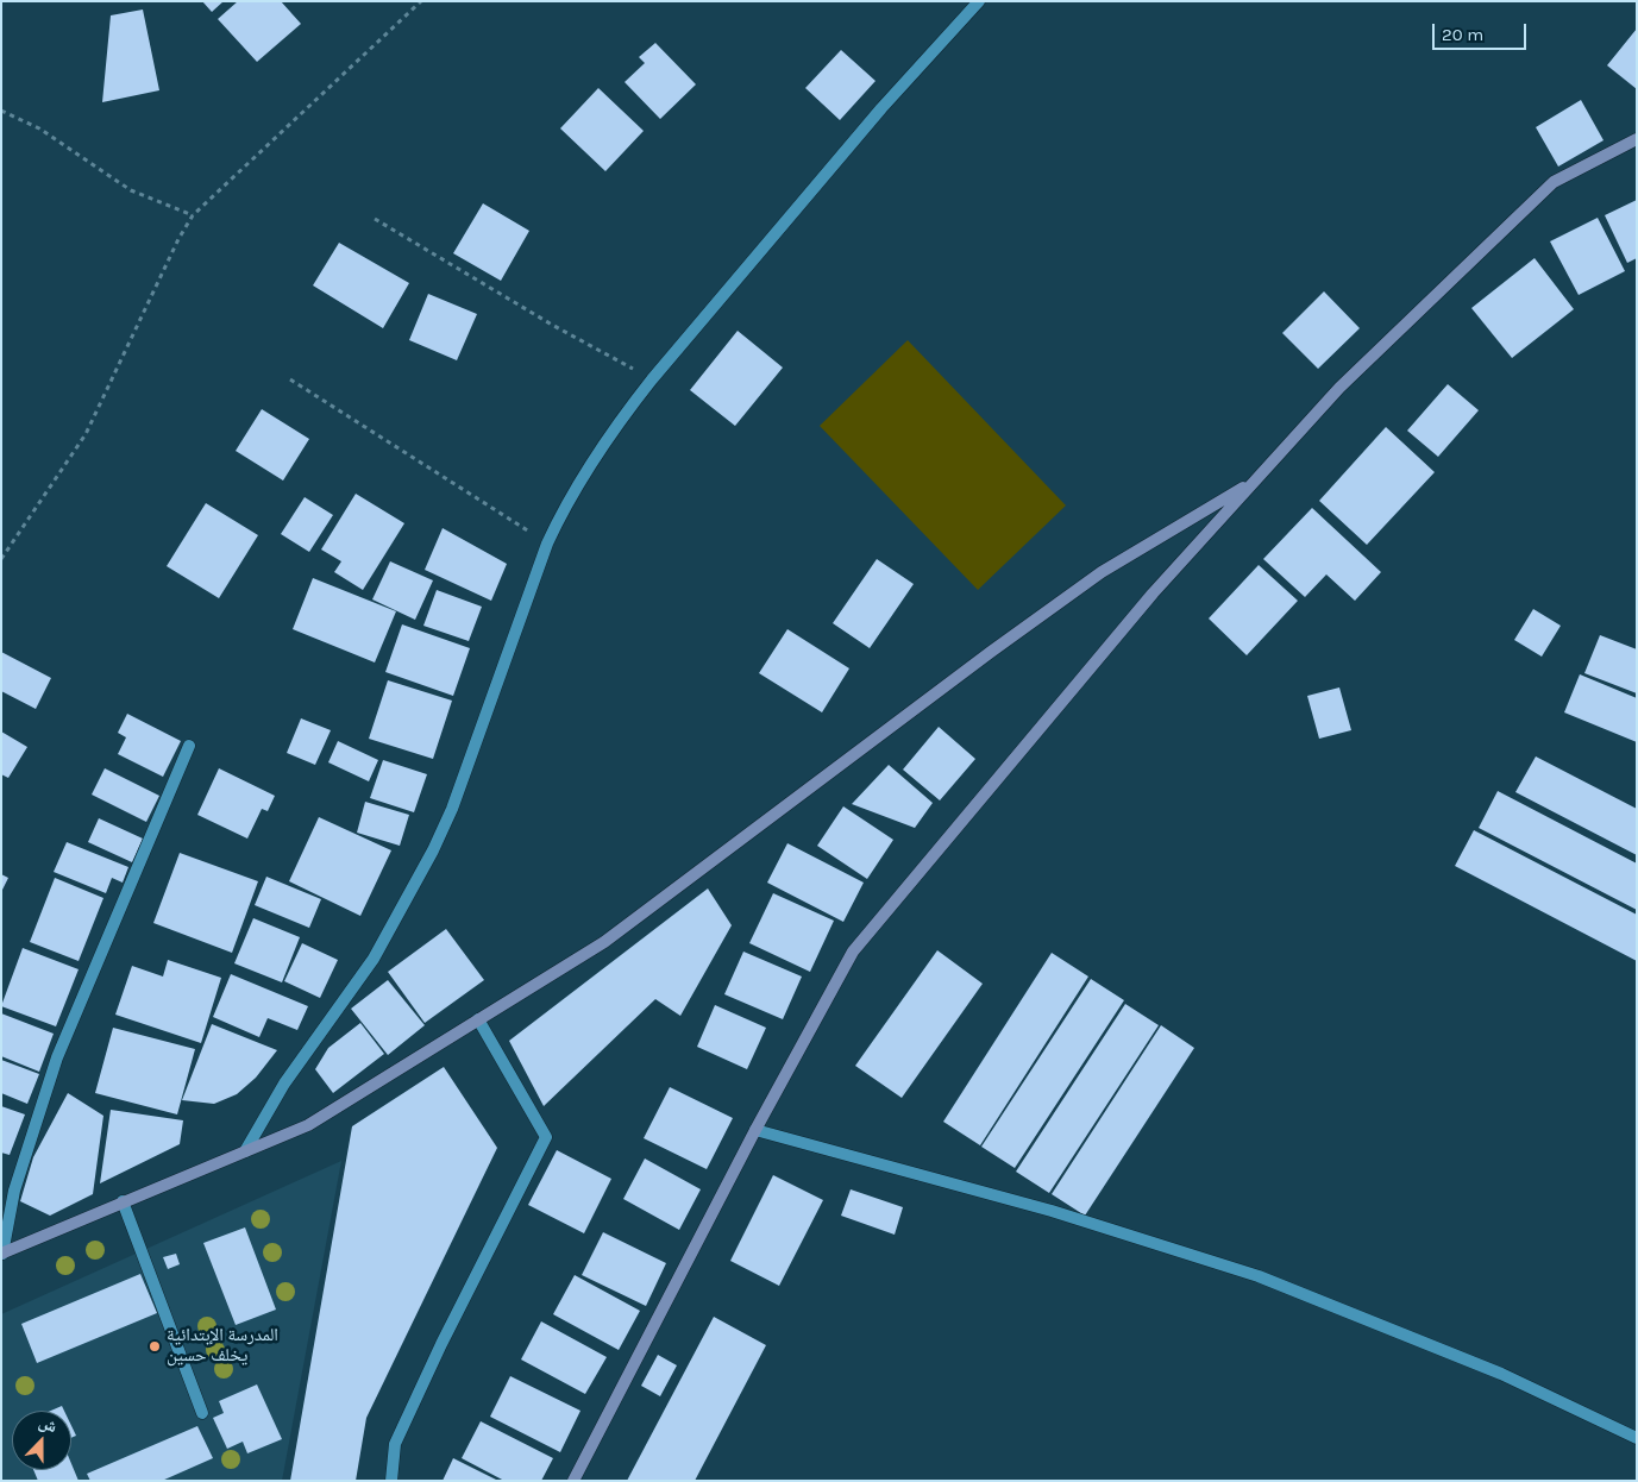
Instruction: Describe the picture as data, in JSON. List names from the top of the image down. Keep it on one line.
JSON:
{"places":["المدرسة الإبتدائية يخلف حسين"],"scale_bar":"20 m","north":"top"}
